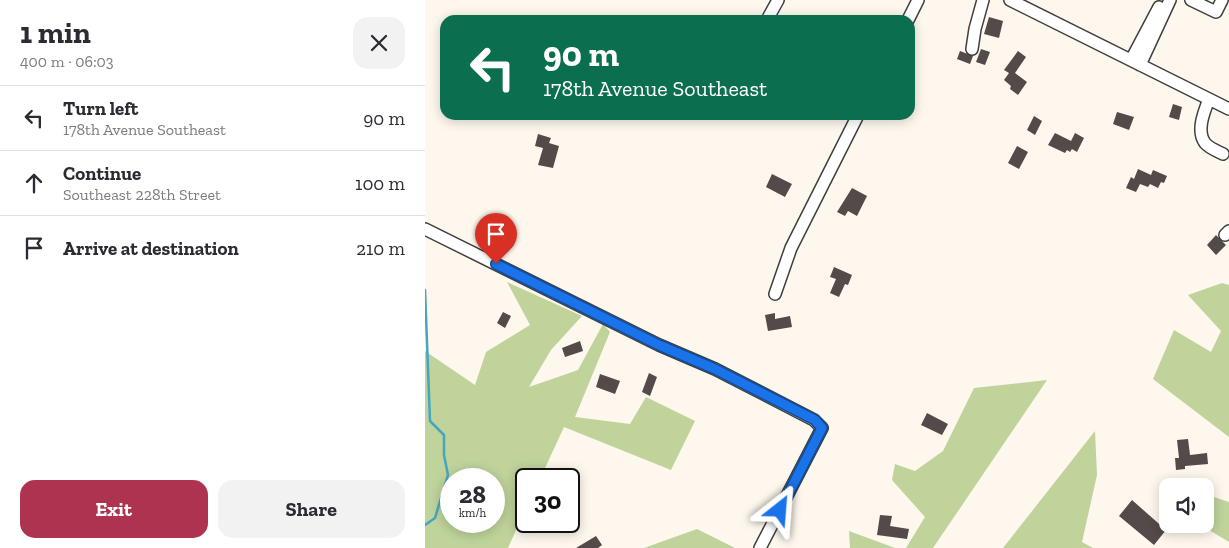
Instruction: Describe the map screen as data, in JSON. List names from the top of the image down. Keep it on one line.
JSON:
{"page":{"heading":["1 min","400 m · 06:03"],"turn":["90 m","178th Avenue Southeast"],"list":[{"name":"Turn left","note":"178th Avenue Southeast","value":"90 m"},{"name":"Continue","note":"Southeast 228th Street","value":"100 m"},{"name":"Arrive at destination","value":"210 m"}],"speed":"28 km/h","limit":"30","buttons":["Exit","Share"]}}
